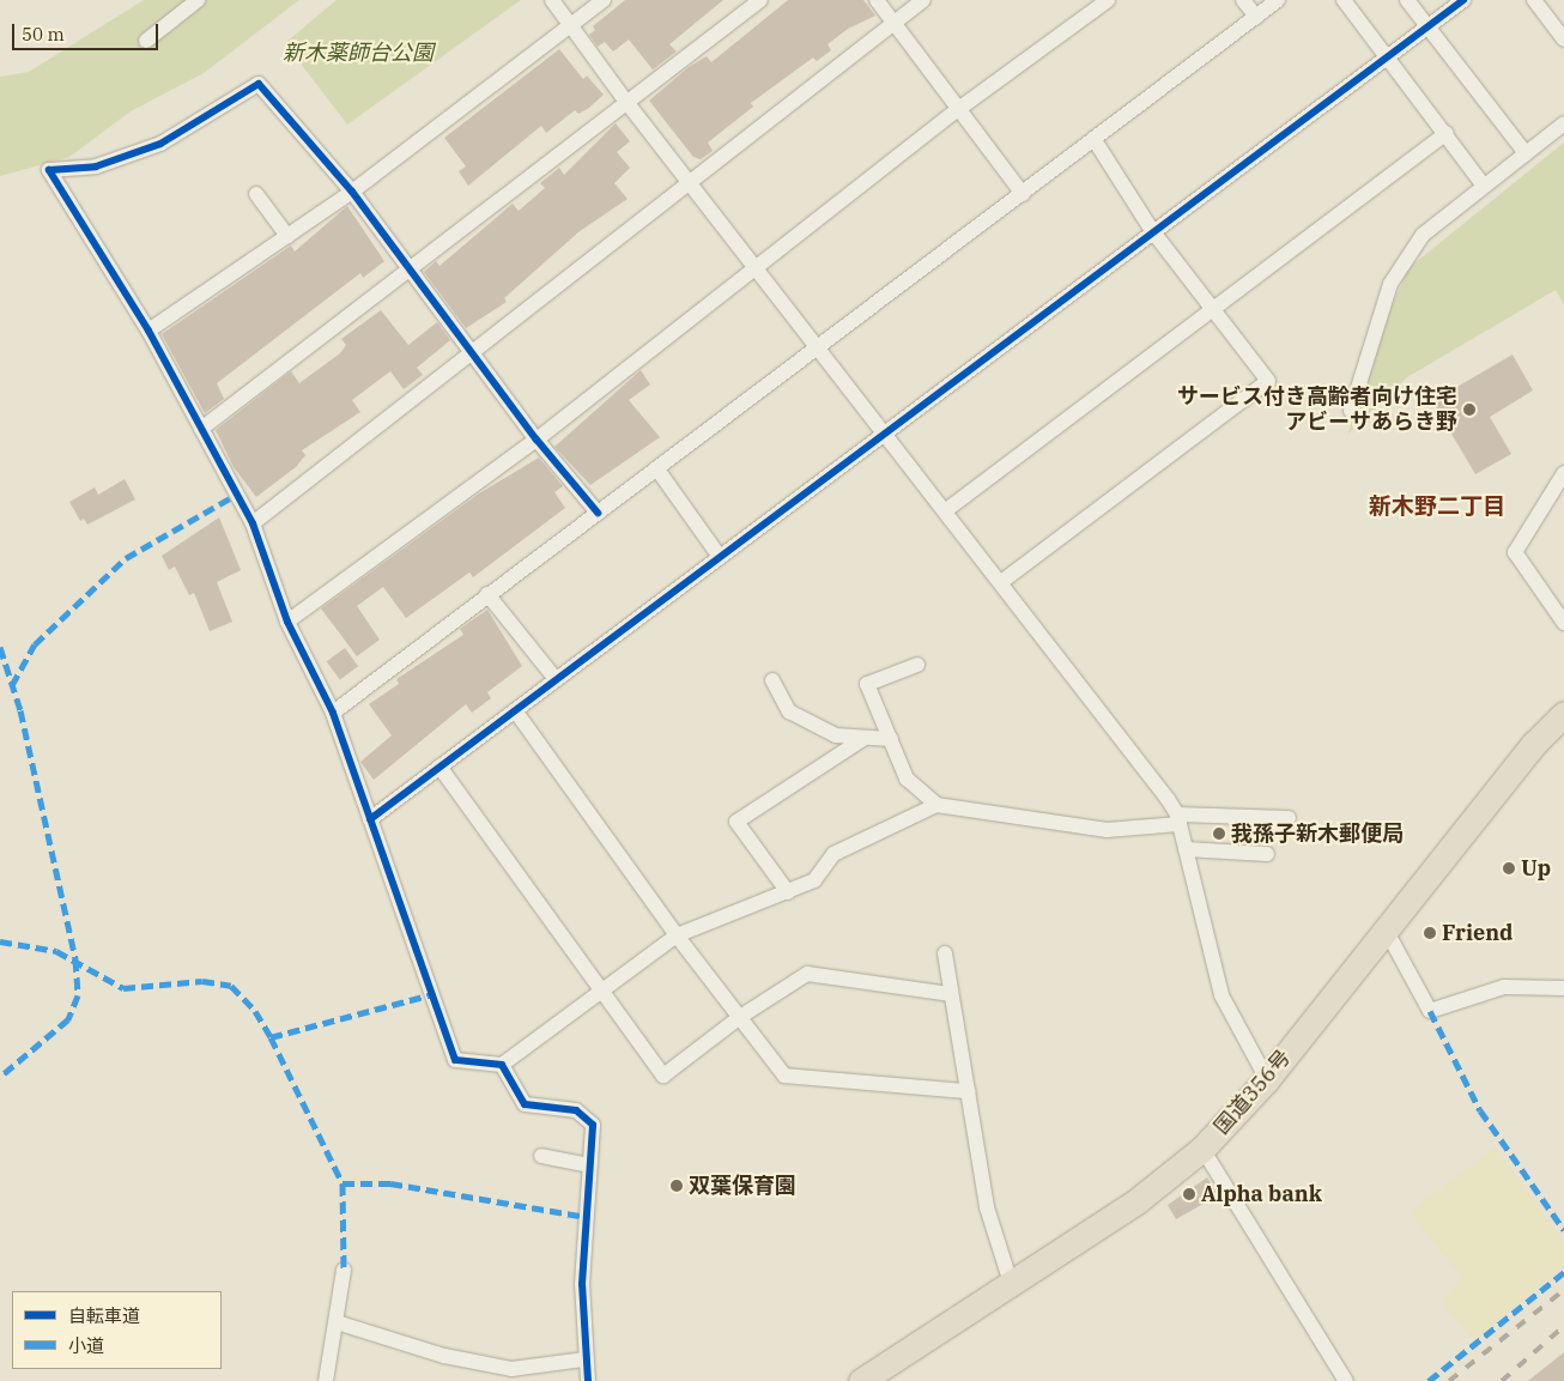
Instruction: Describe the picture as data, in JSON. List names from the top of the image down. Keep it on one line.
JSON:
{"streets":{"highway":["国道356号"]},"districts":["新木野二丁目"],"parks":["新木薬師台公園"],"places":["サービス付き高齢者向け住宅 アビーサあらき野","我孫子新木郵便局","Up","Friend","双葉保育園","Alpha bank"],"legend":["自転車道","小道"],"scale_bar":"50 m"}
